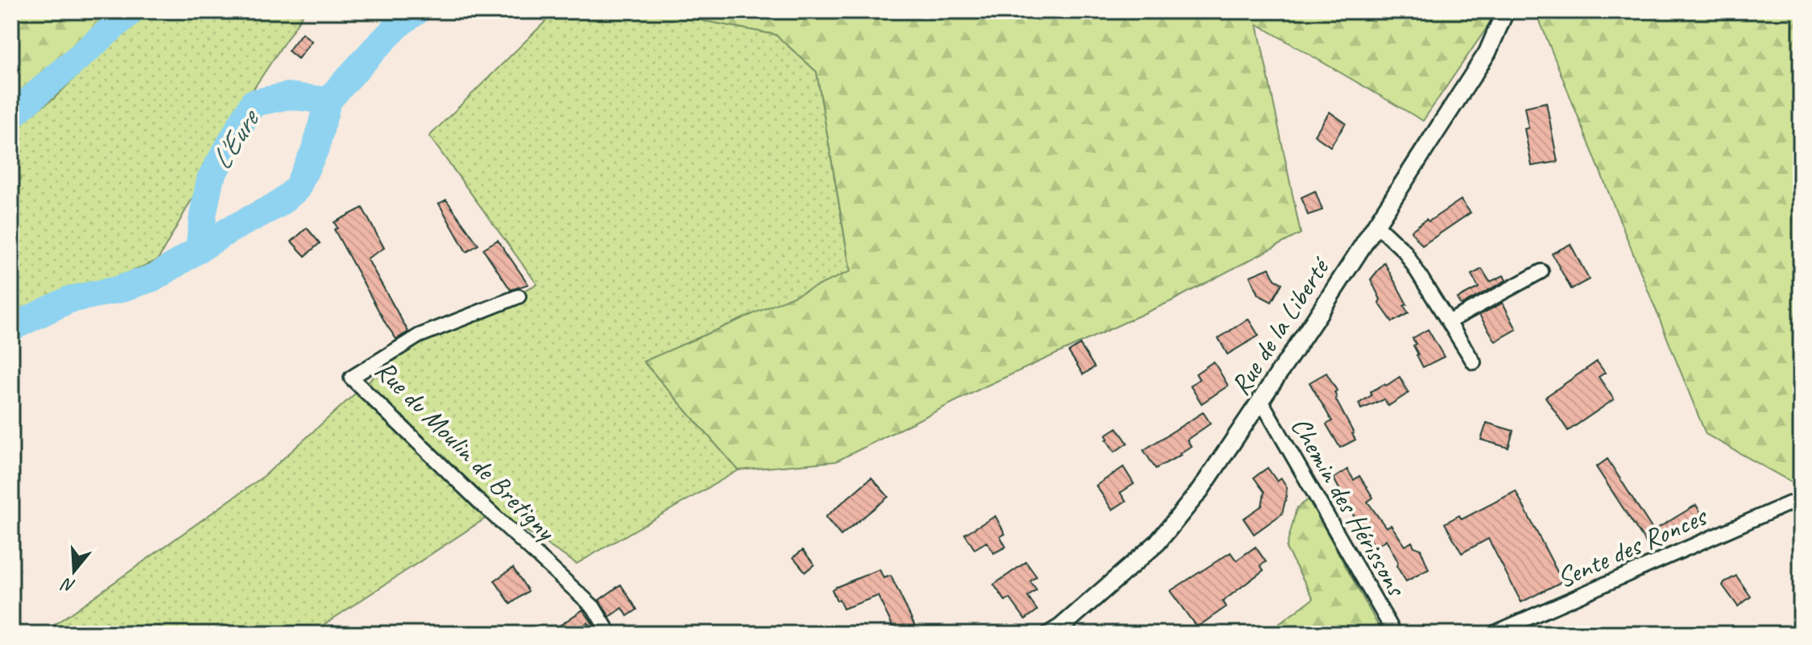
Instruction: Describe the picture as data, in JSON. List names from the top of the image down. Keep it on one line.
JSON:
{"streets":{"street":["Rue de la Liberté","Rue du Moulin de Bretigny","Chemin des Hérissons","Sente des Ronces"]},"crossings":[["Rue de la Liberté","Chemin des Hérissons"]],"water":["L'Eure"],"north":"bottom"}
